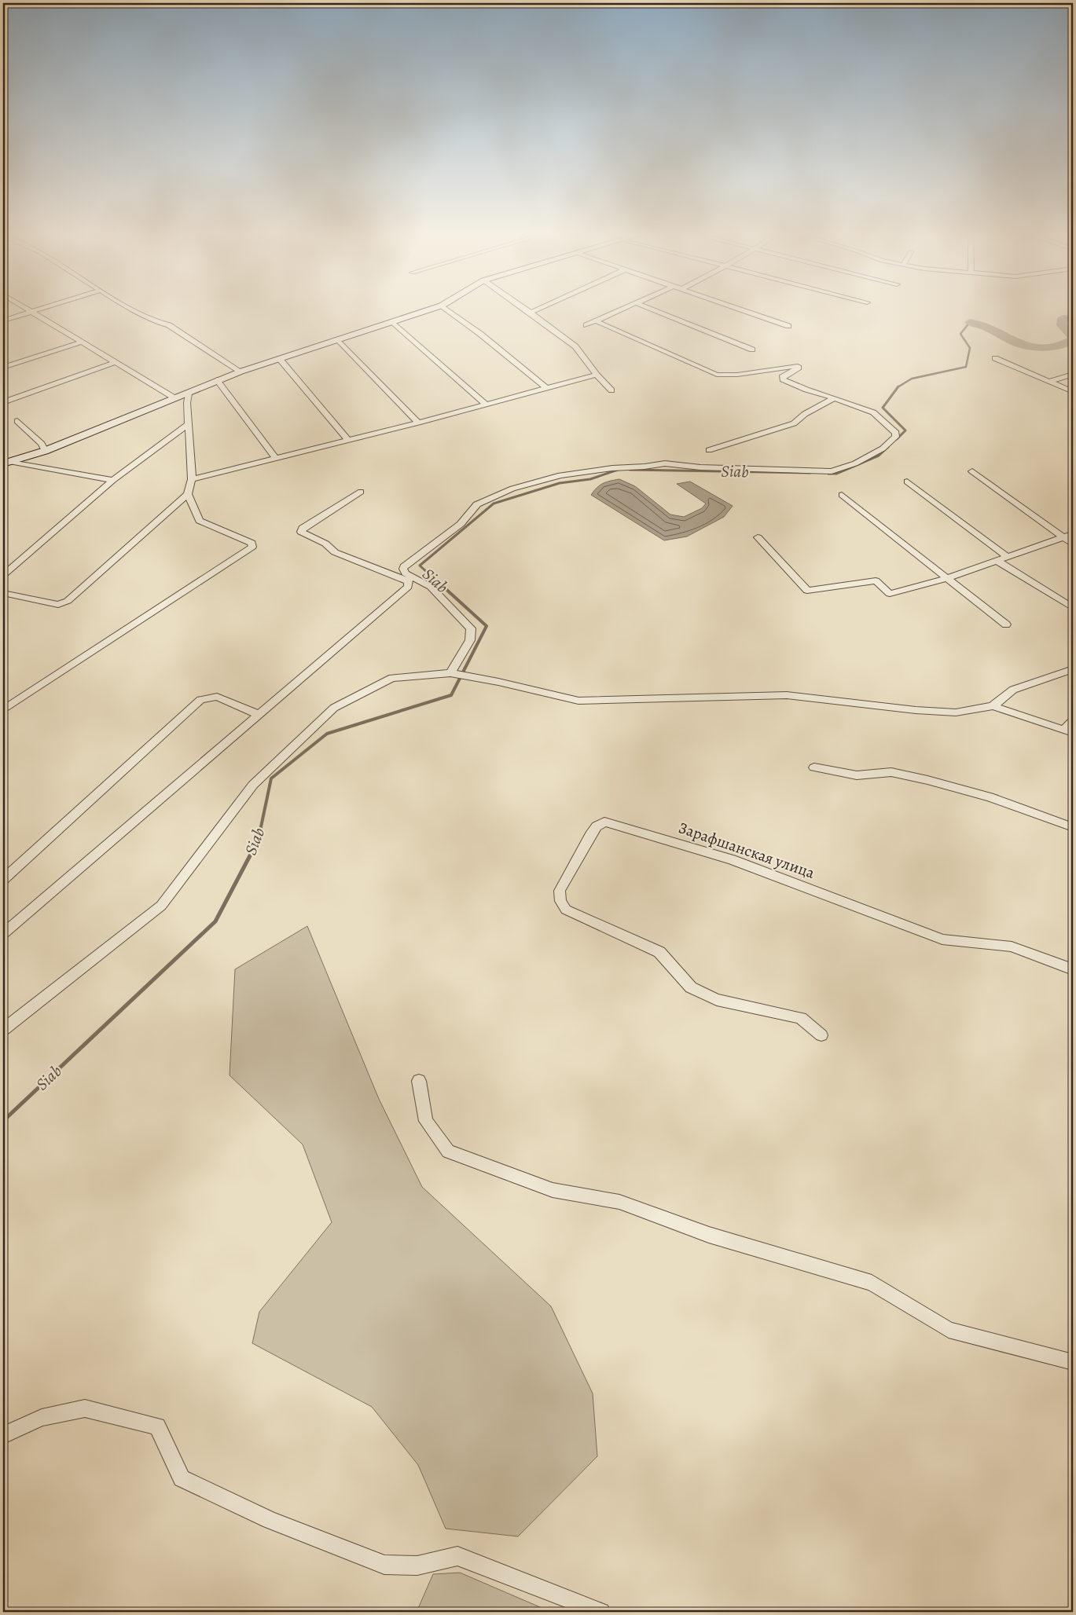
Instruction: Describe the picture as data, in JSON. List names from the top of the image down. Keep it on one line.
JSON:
{"streets":{"street":["Зарафшанская улица"]},"water":["Siab"]}
